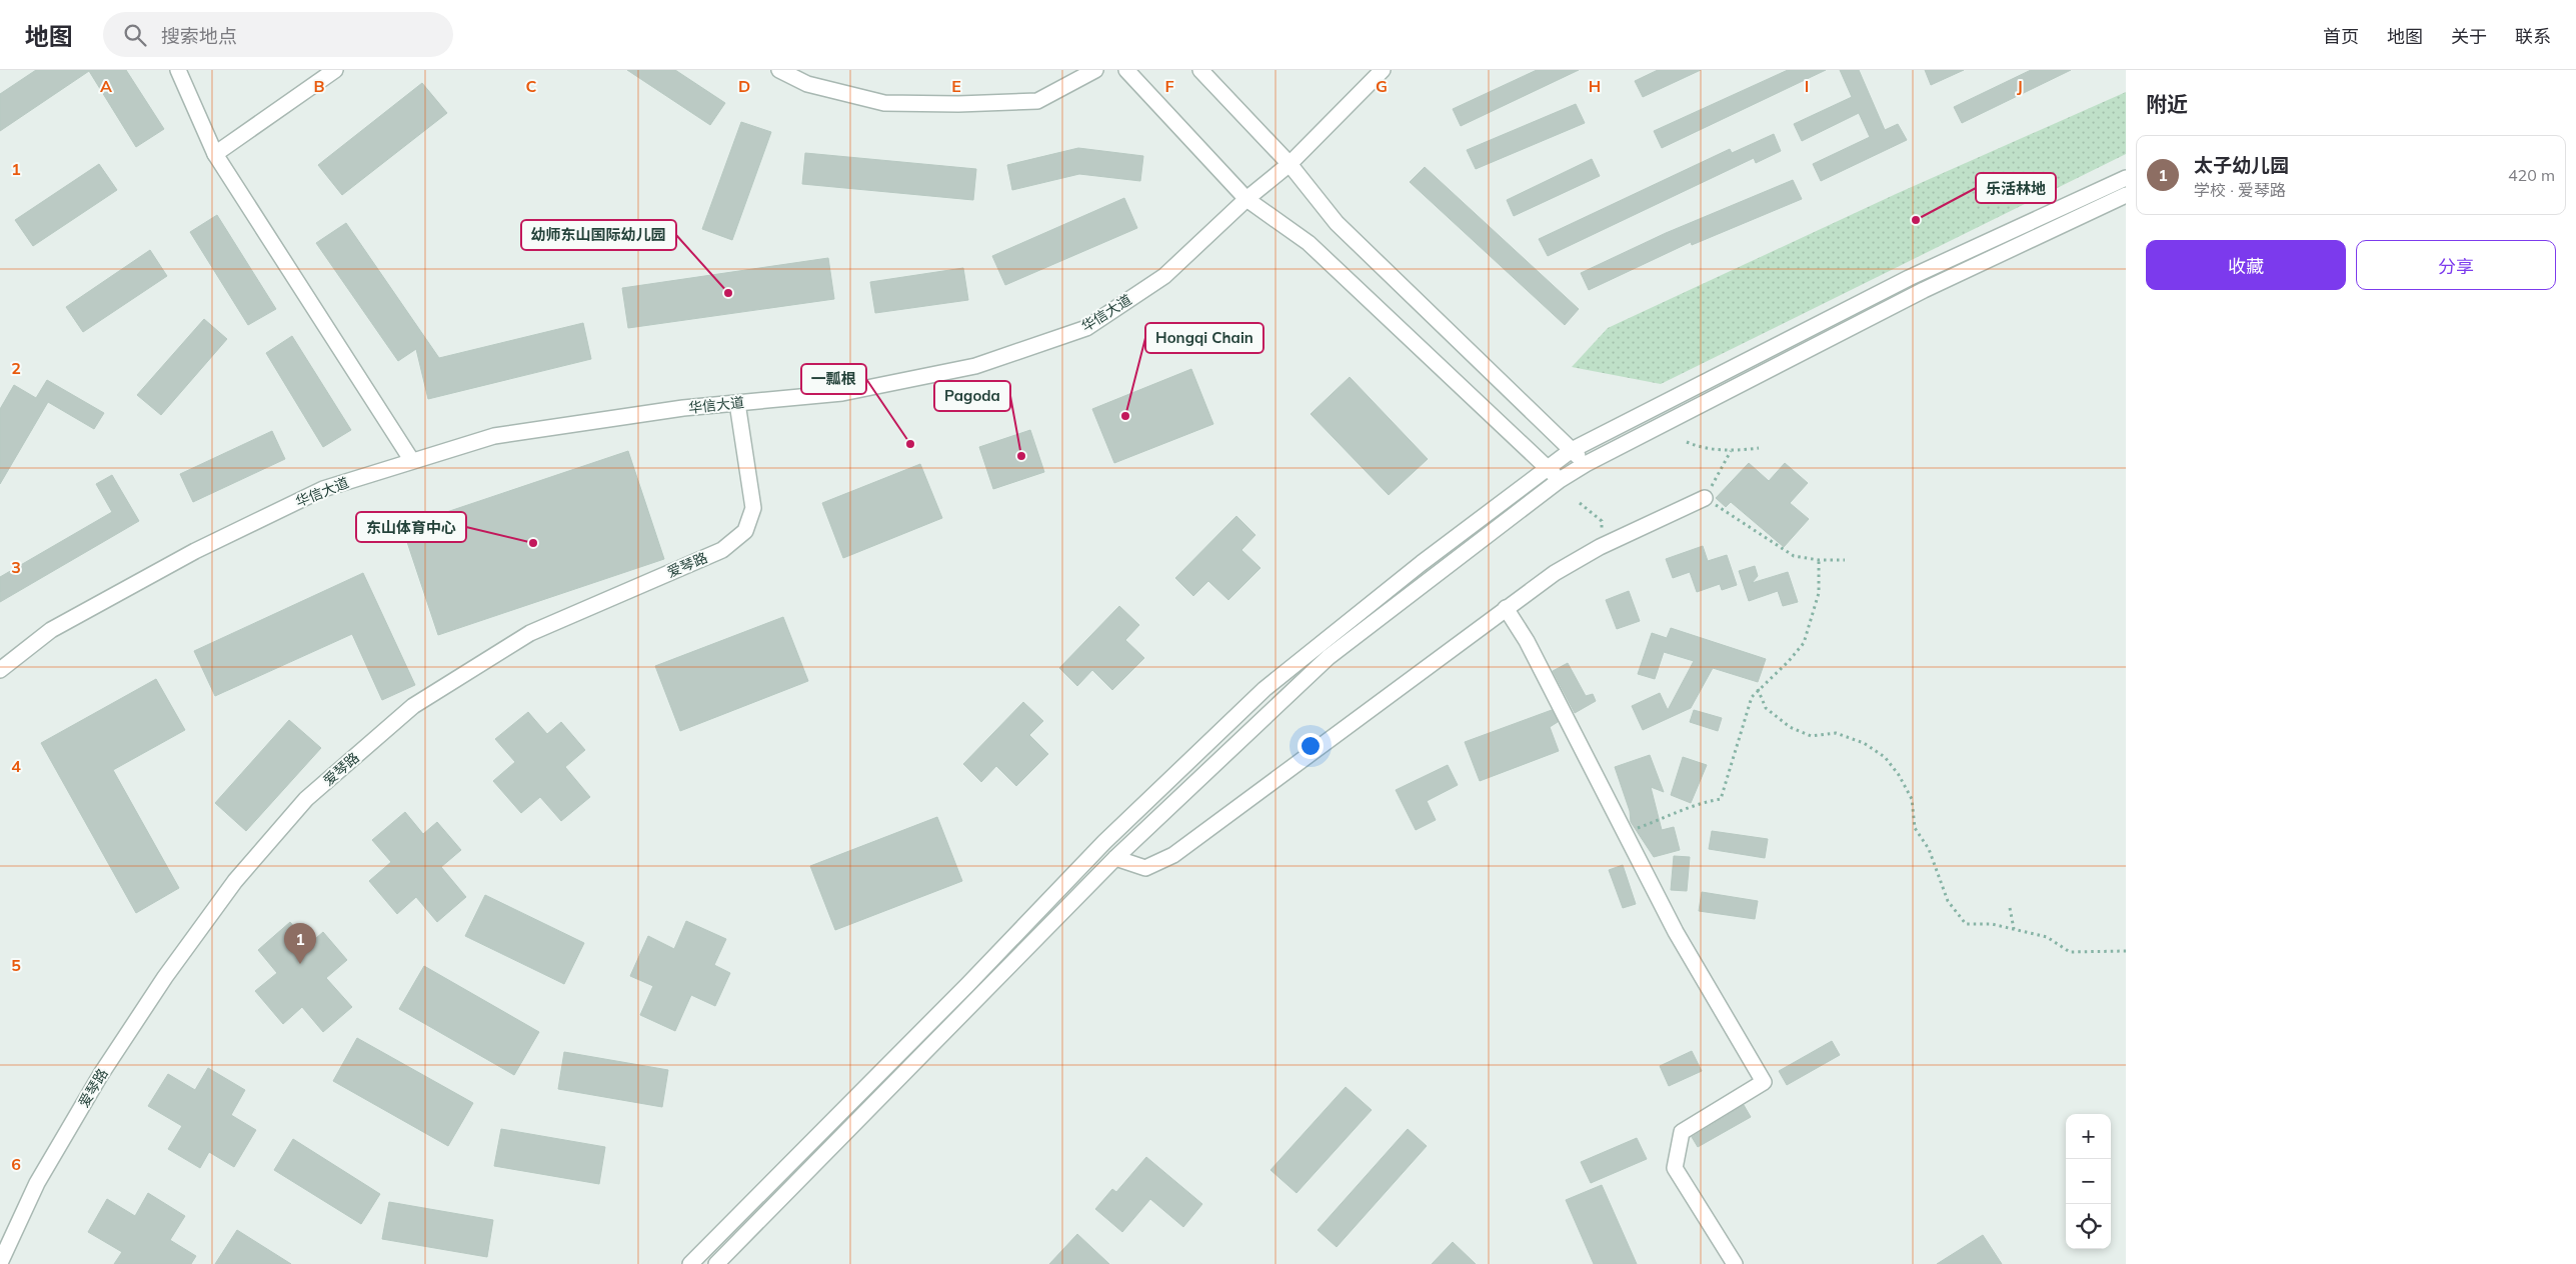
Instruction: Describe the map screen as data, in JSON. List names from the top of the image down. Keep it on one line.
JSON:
{"streets":{"street":["华信大道","爱琴路"]},"crossings":[["华信大道","爱琴路"]],"places":["乐活林地","幼师东山国际幼儿园","Hongqi Chain","一瓢根","Pagoda","东山体育中心"],"page":{"header":"地图","search":"搜索地点","nav":["首页","地图","关于","联系"],"heading":"附近","list":[{"mark":"1","name":"太子幼儿园","note":"学校 · 爱琴路","value":"420 m"}],"buttons":["收藏","分享"],"pins":"1","map_buttons":["+","−"]},"grid":{"columns":["A","B","C","D","E","F","G","H","I","J"],"rows":["1","2","3","4","5","6"]}}
